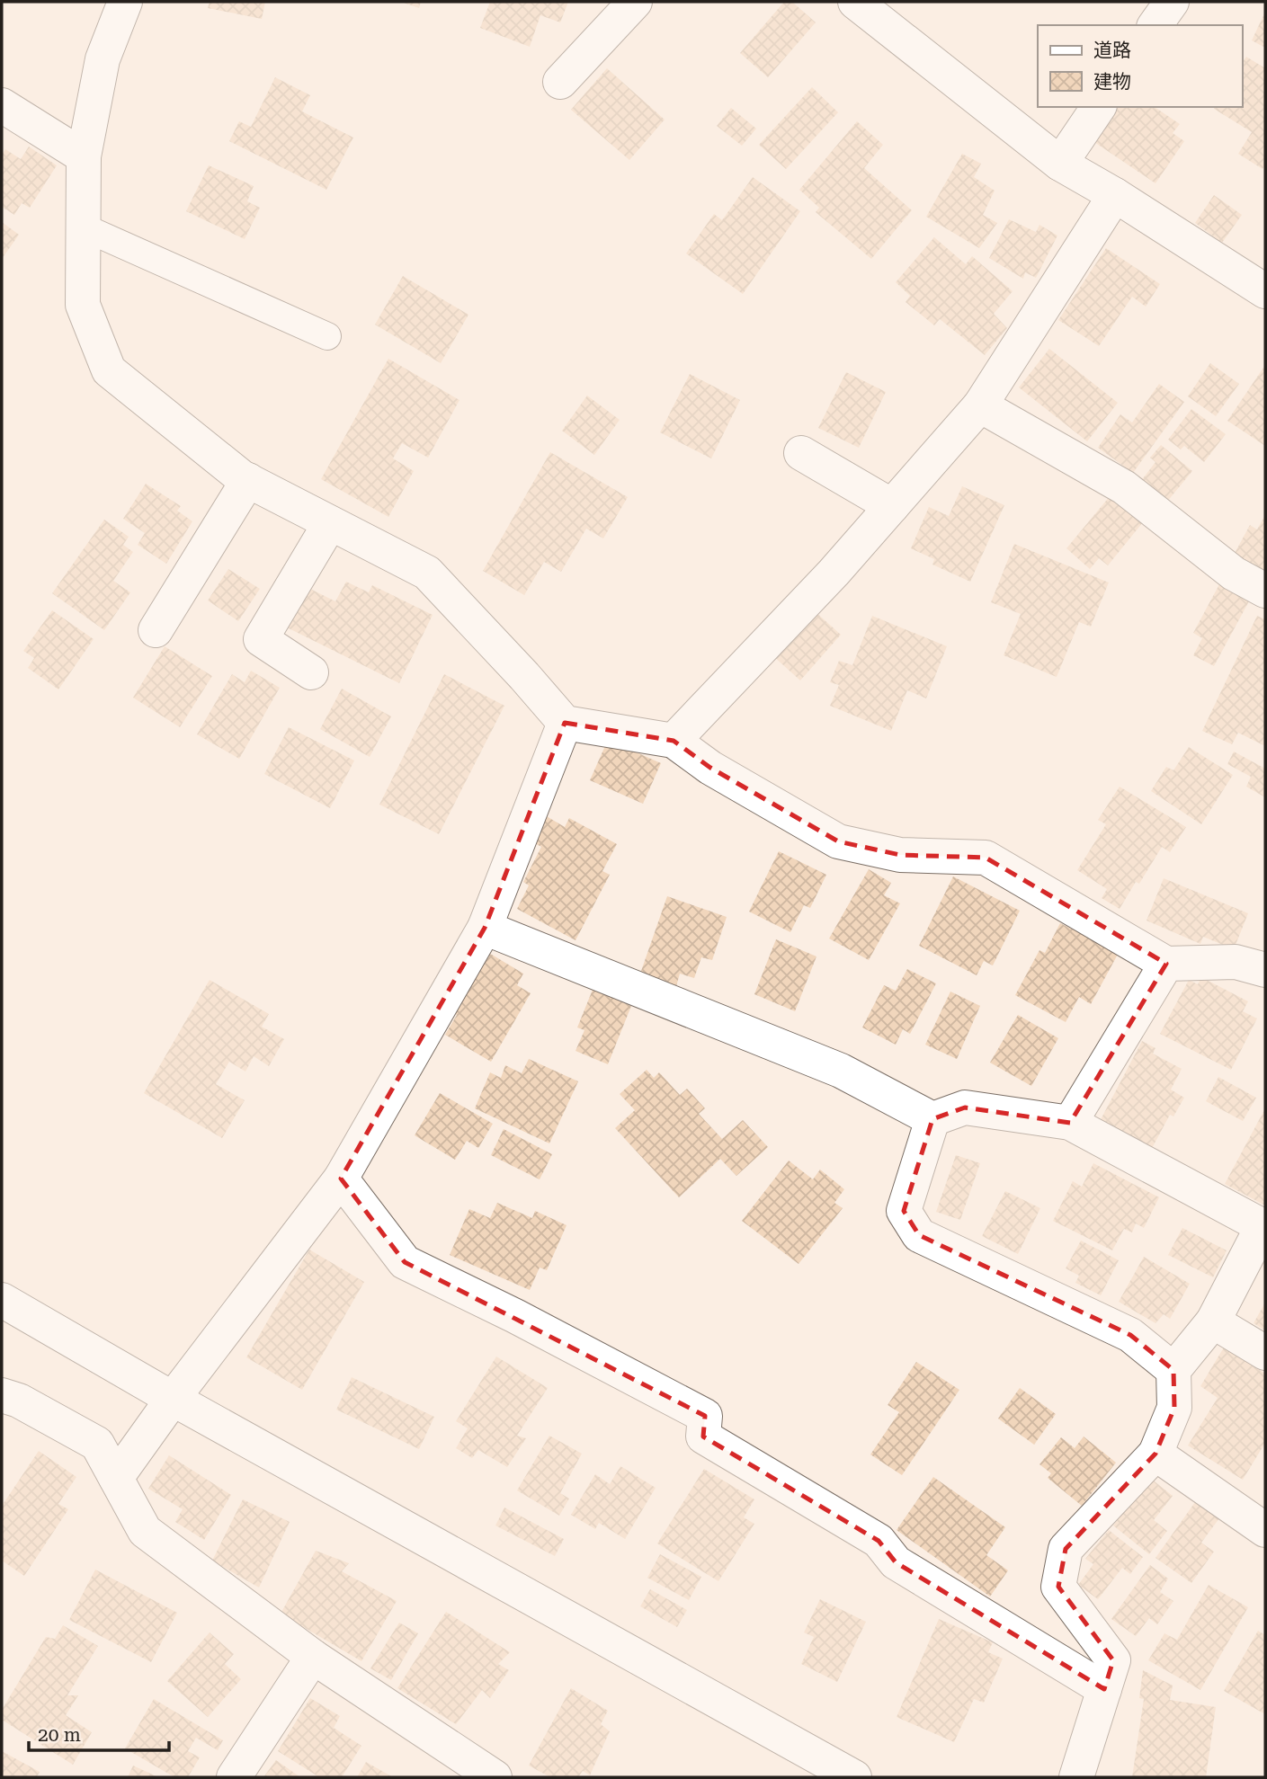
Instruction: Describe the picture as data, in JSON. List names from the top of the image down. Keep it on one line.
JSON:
{"legend":["道路","建物"],"scale_bar":"20 m"}
